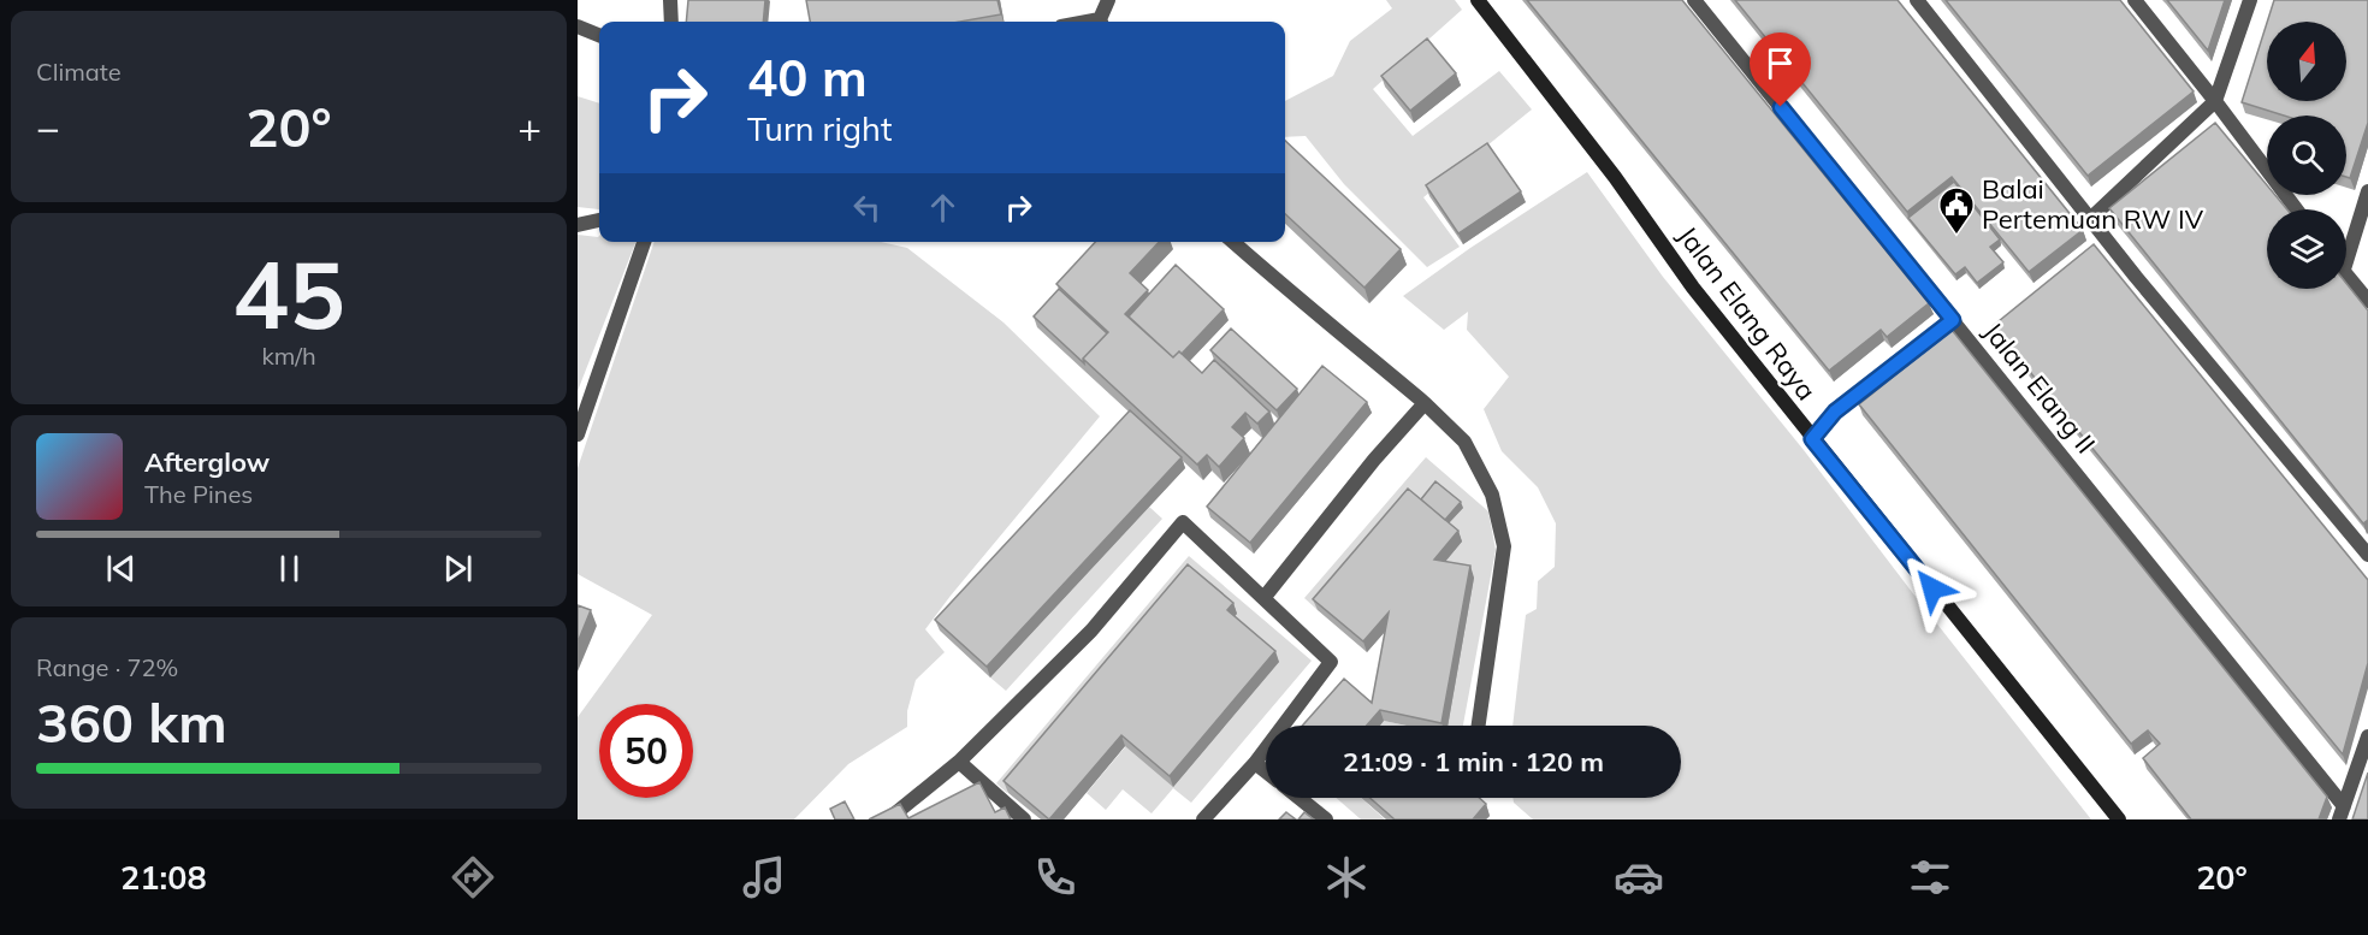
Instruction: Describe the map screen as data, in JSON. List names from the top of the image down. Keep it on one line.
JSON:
{"streets":{"main road":["Jalan Elang Raya"],"street":["Jalan Elang II"]},"places":{"public building":["Balai Pertemuan RW IV"]},"north":"top","page":{"tile":["Climate",["45","km/h"],["Range · 72%","360 km"]],"turn":["40 m","Turn right"],"heat":["−","20°","+"],"song":["Afterglow","The Pines"],"limit":"50","trip":"21:09 · 1 min · 120 m","tabs":["21:08","20°"]}}
